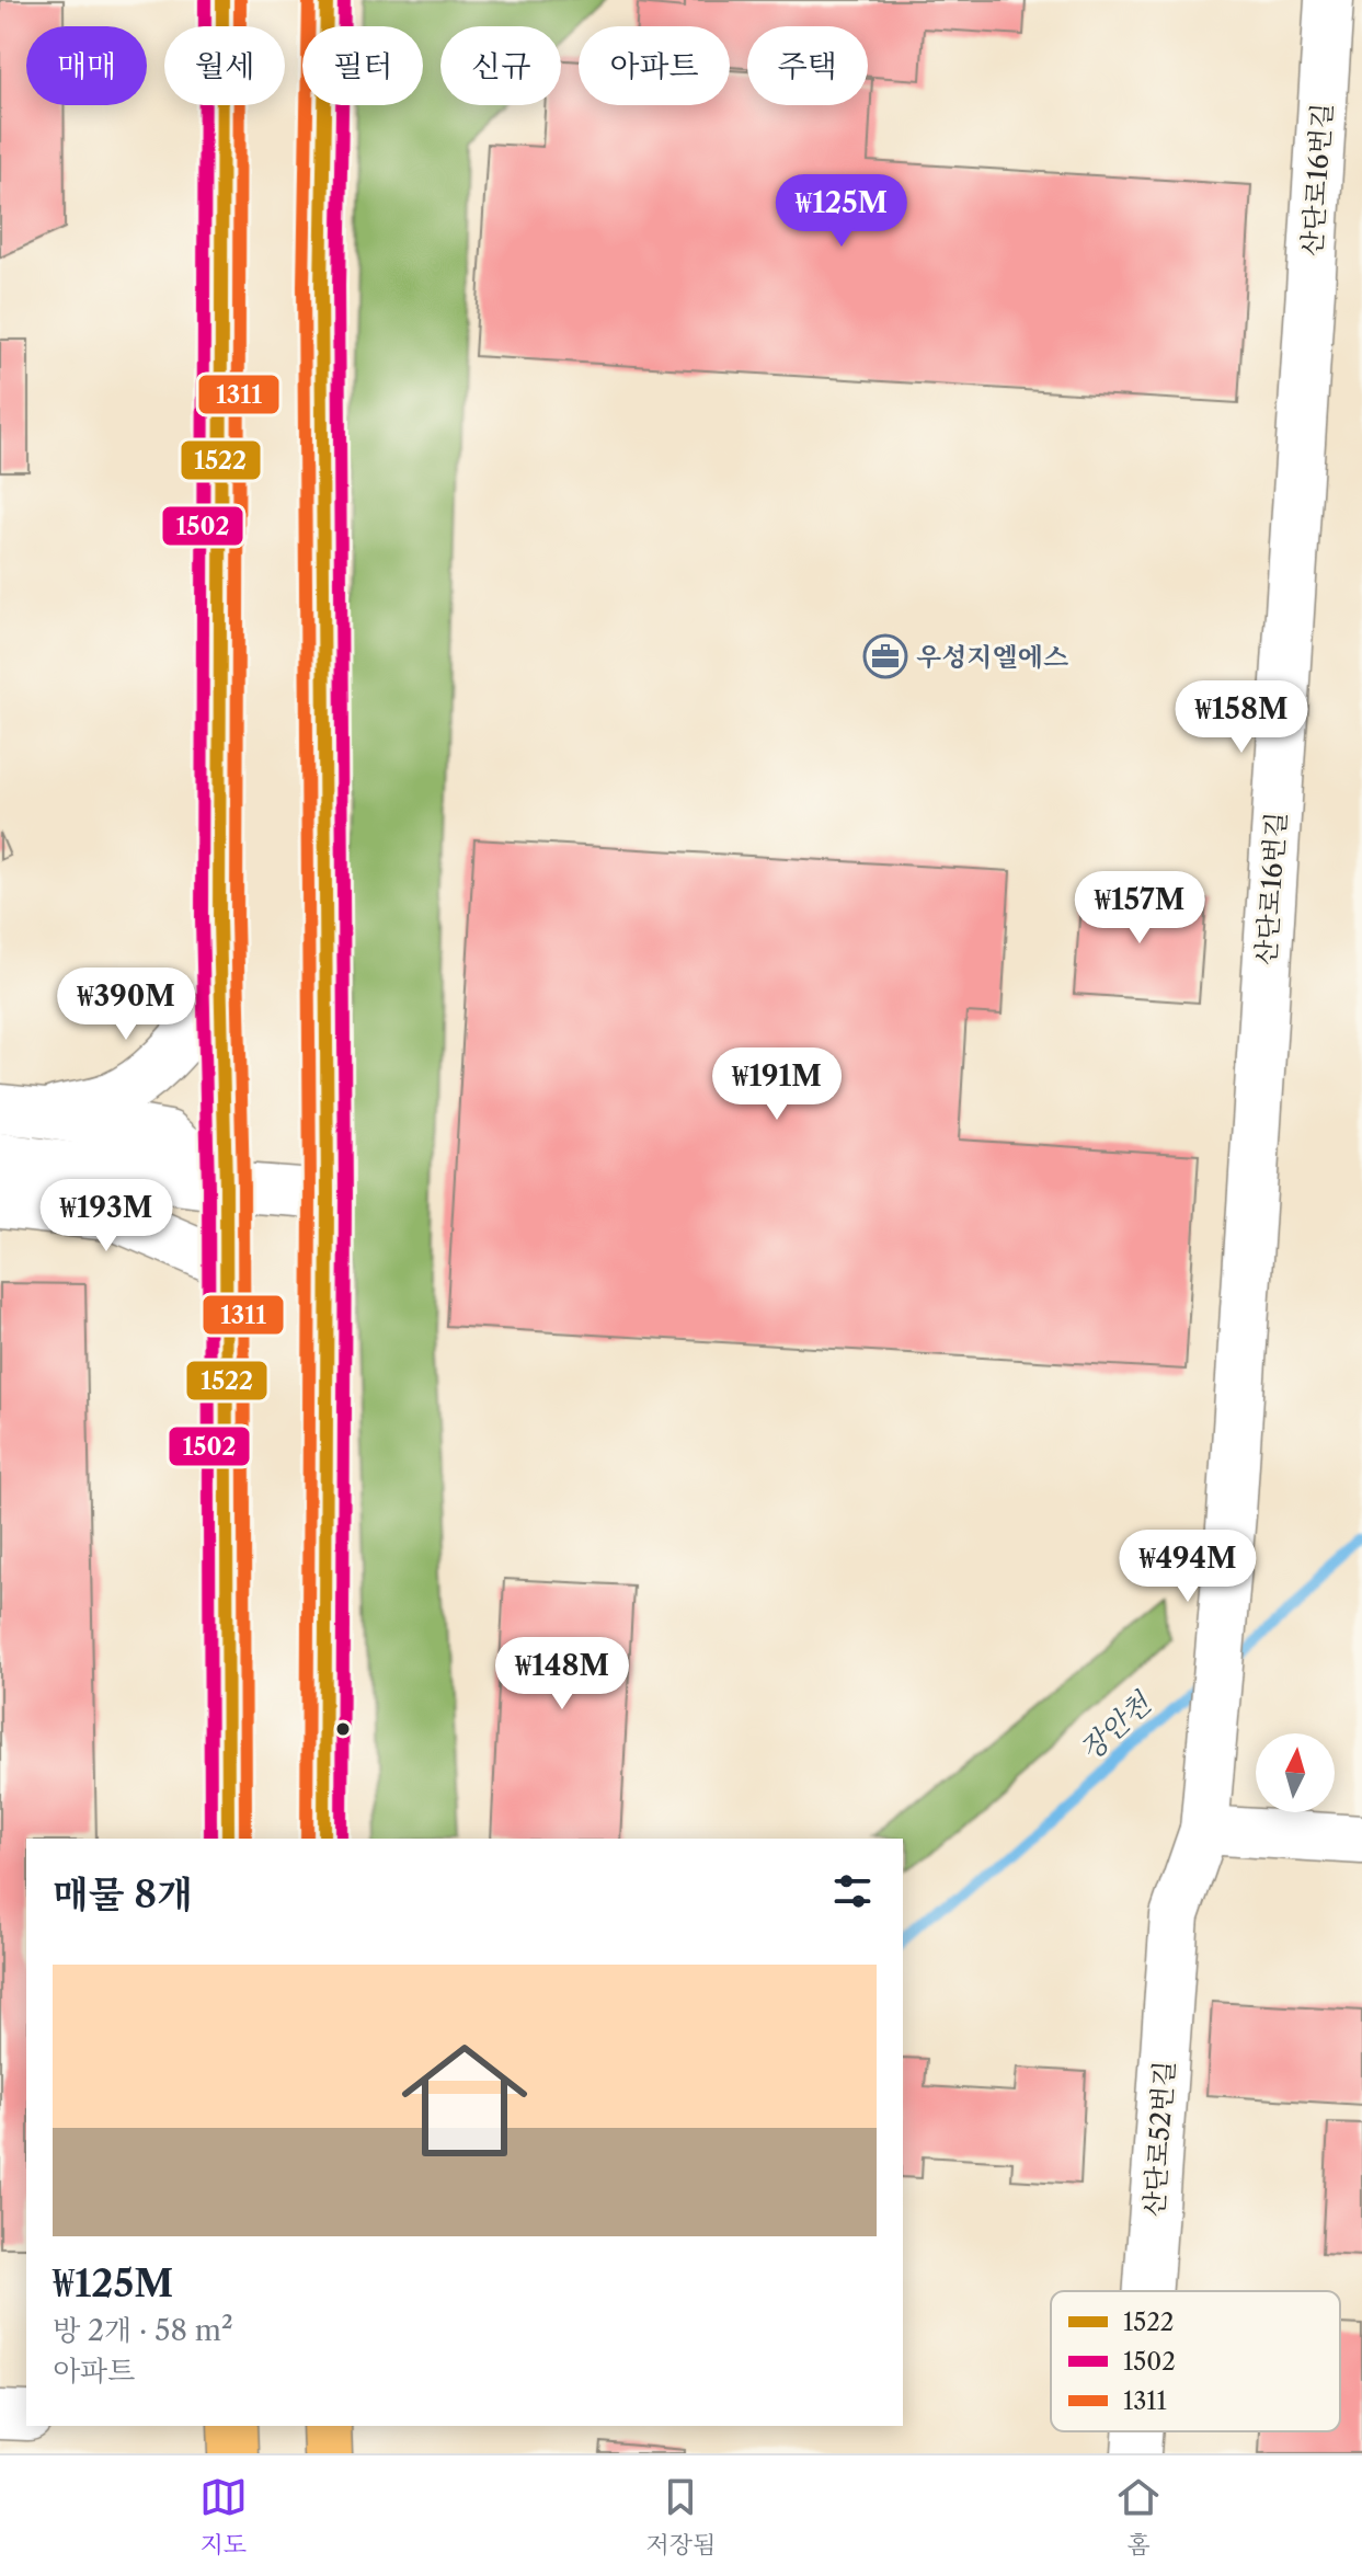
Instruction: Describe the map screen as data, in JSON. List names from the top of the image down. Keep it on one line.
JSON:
{"streets":{"street":["산단로16번길","산단로52번길"]},"crossings":[["산단로16번길","산단로52번길"]],"water":["장안천"],"places":{"office":["우성지엘에스"]},"lines":["transit line 1522","transit line 1502","transit line 1311"],"legend":["1522","1502","1311"],"north":"top","page":{"chip":["매매","월세","필터","신규","아파트","주택"],"price":["₩125M","₩158M","₩157M","₩390M","₩191M","₩193M","₩494M","₩148M"],"heading":"매물 8개","list":[{"name":"₩125M","note":"방 2개 · 58 m² · 아파트"}],"tabs":["지도","저장됨","홈"]}}
